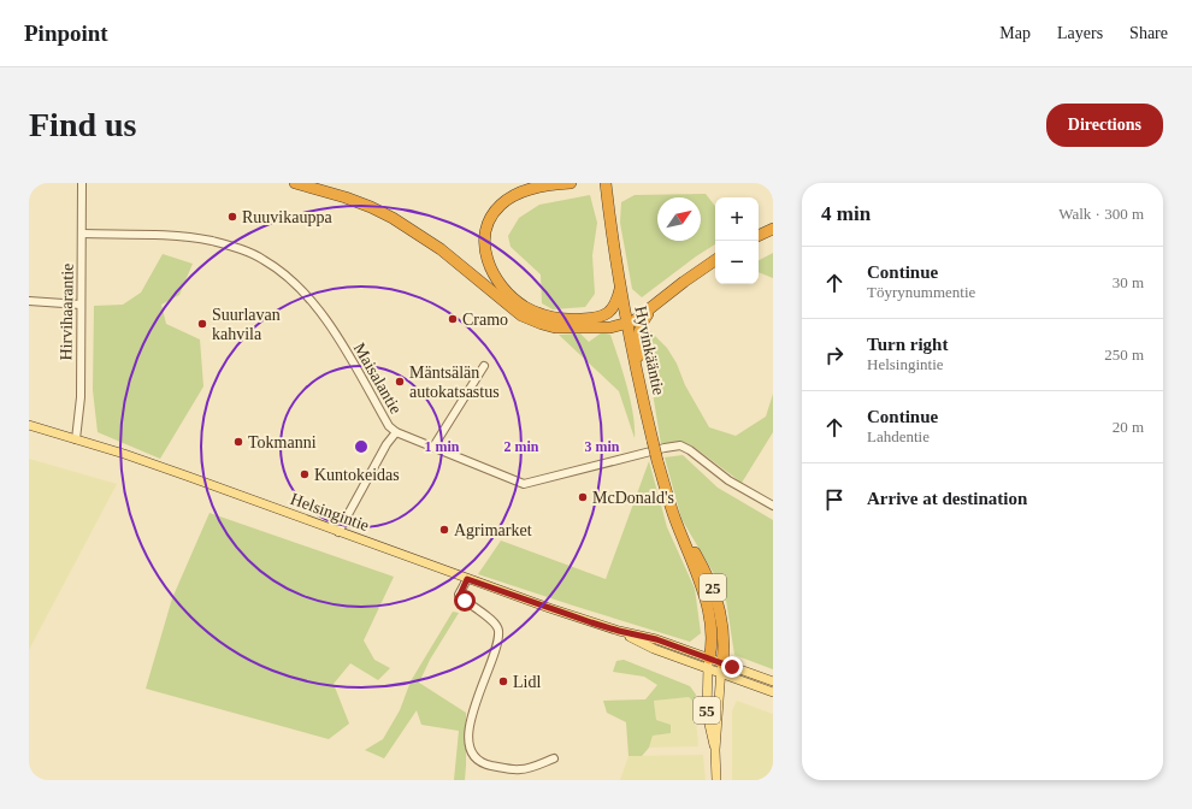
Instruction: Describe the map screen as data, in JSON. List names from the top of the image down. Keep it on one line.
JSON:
{"streets":{"highway":["Hyvinkääntie","25"],"main road":["Helsingintie","55"],"street":["Hirvihaarantie","Maisalantie"]},"crossings":[["Hirvihaarantie","Maisalantie"],["Hirvihaarantie","Helsingintie"],["Hyvinkääntie","Helsingintie"],["Hyvinkääntie","55"],["Helsingintie","55"]],"places":["Ruuvikauppa","Cramo","Suurlavan kahvila","Mäntsälän autokatsastus","Tokmanni","Kuntokeidas","McDonald's","Agrimarket","Lidl"],"north":"top right","page":{"header":"Pinpoint","nav":["Map","Layers","Share"],"buttons":"Directions","title":"Find us","heading":["4 min","Walk · 300 m"],"map_buttons":["+","−"],"list":[["Continue","Töyrynummentie","30 m"],["Turn right","Helsingintie","250 m"],["Continue","Lahdentie","20 m"],"Arrive at destination"]},"rings":["1 min","2 min","3 min"]}
